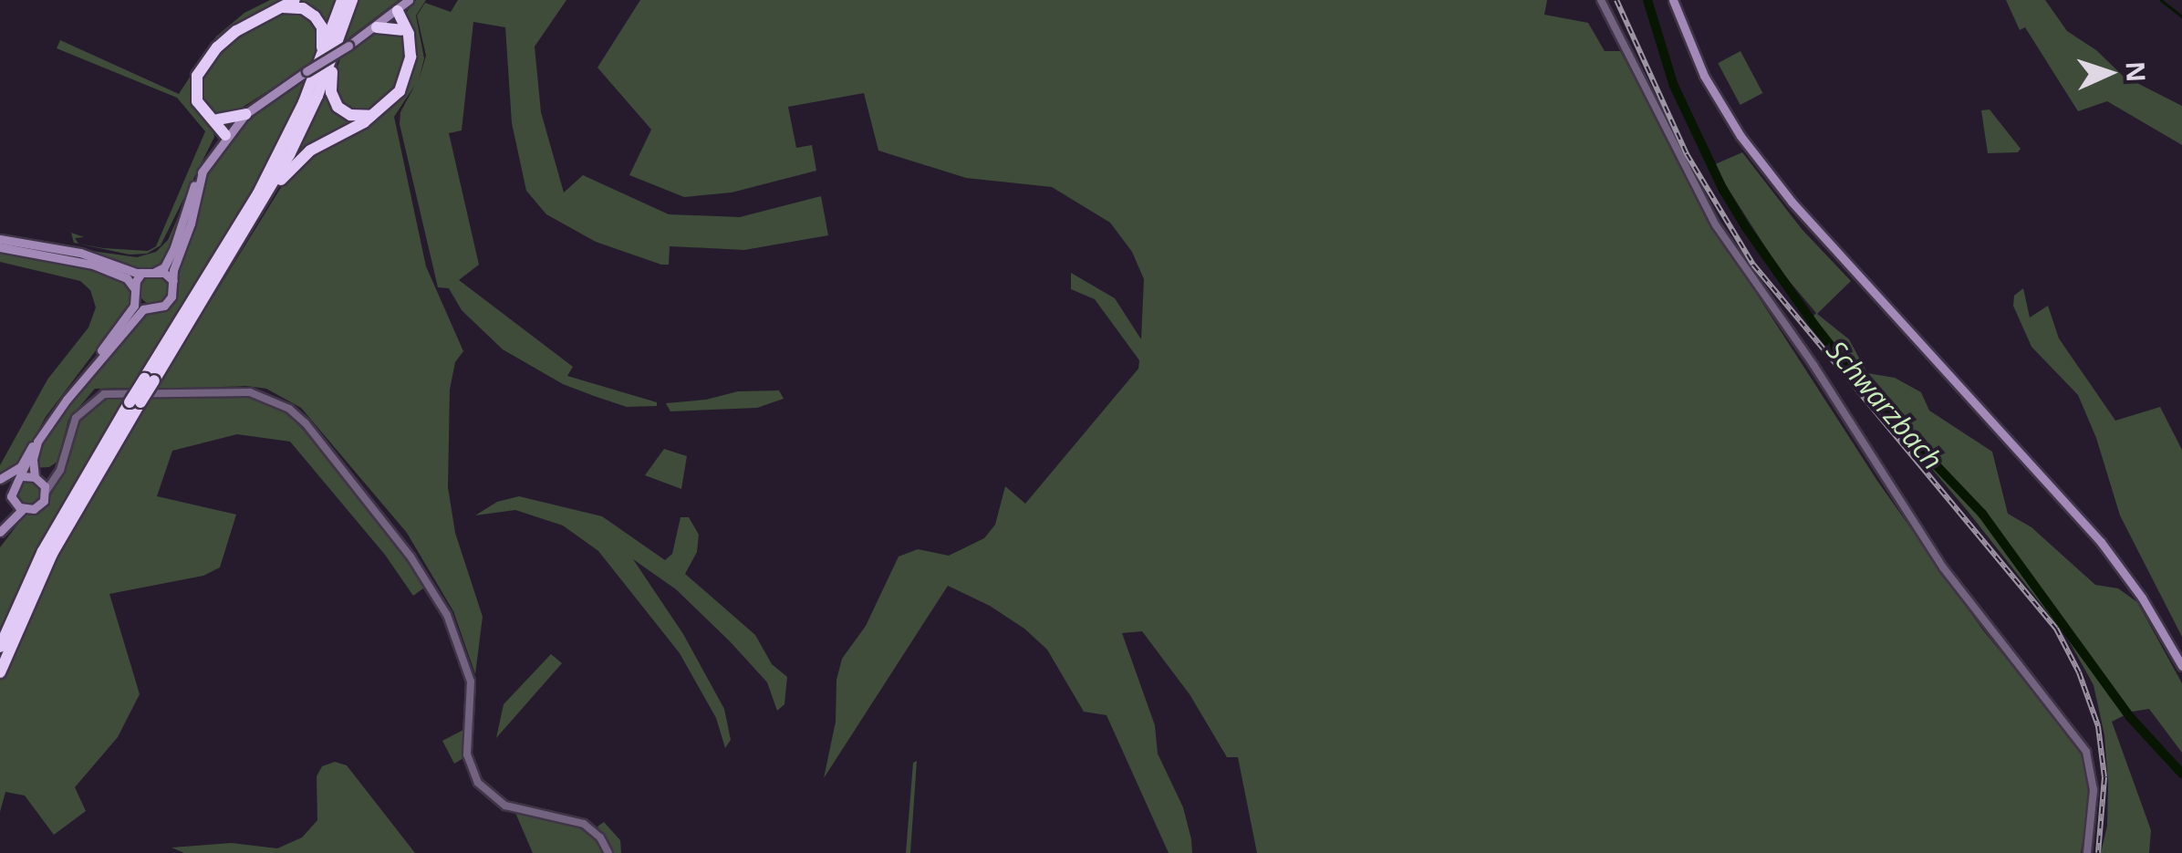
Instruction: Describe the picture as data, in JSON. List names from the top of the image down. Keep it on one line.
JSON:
{"water":["Schwarzbach"],"north":"right"}
